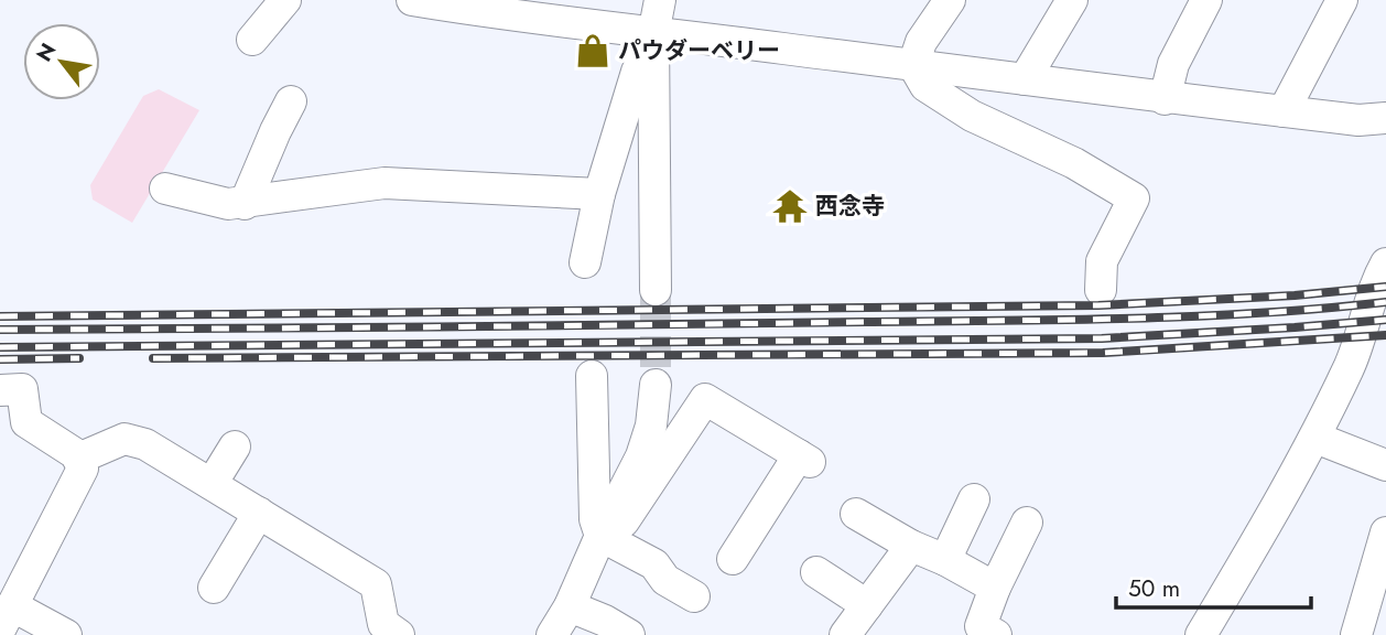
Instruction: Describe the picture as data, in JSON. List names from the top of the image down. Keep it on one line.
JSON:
{"places":{"shop":["パウダーベリー"],"temple":["西念寺"]},"scale_bar":"50 m","north":"top left"}
